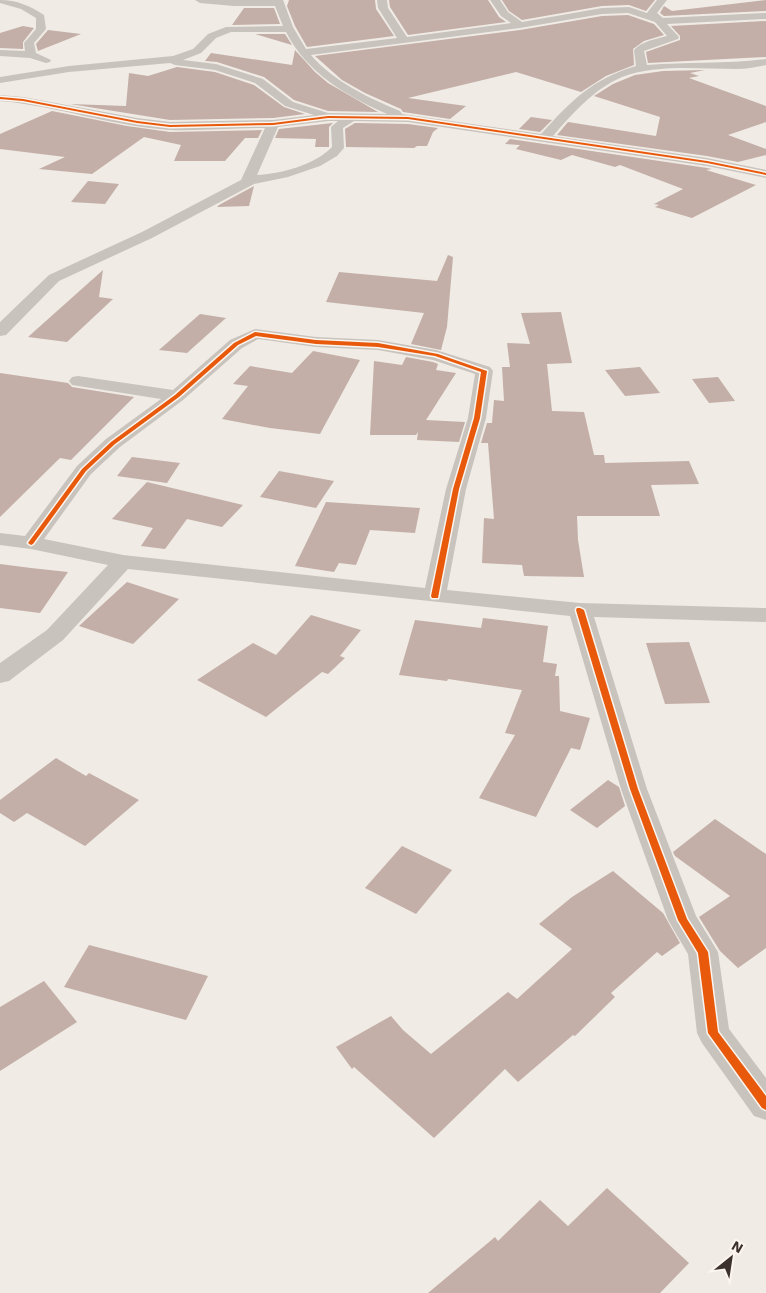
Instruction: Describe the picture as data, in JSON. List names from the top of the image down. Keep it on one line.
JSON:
{"north":"top right"}
